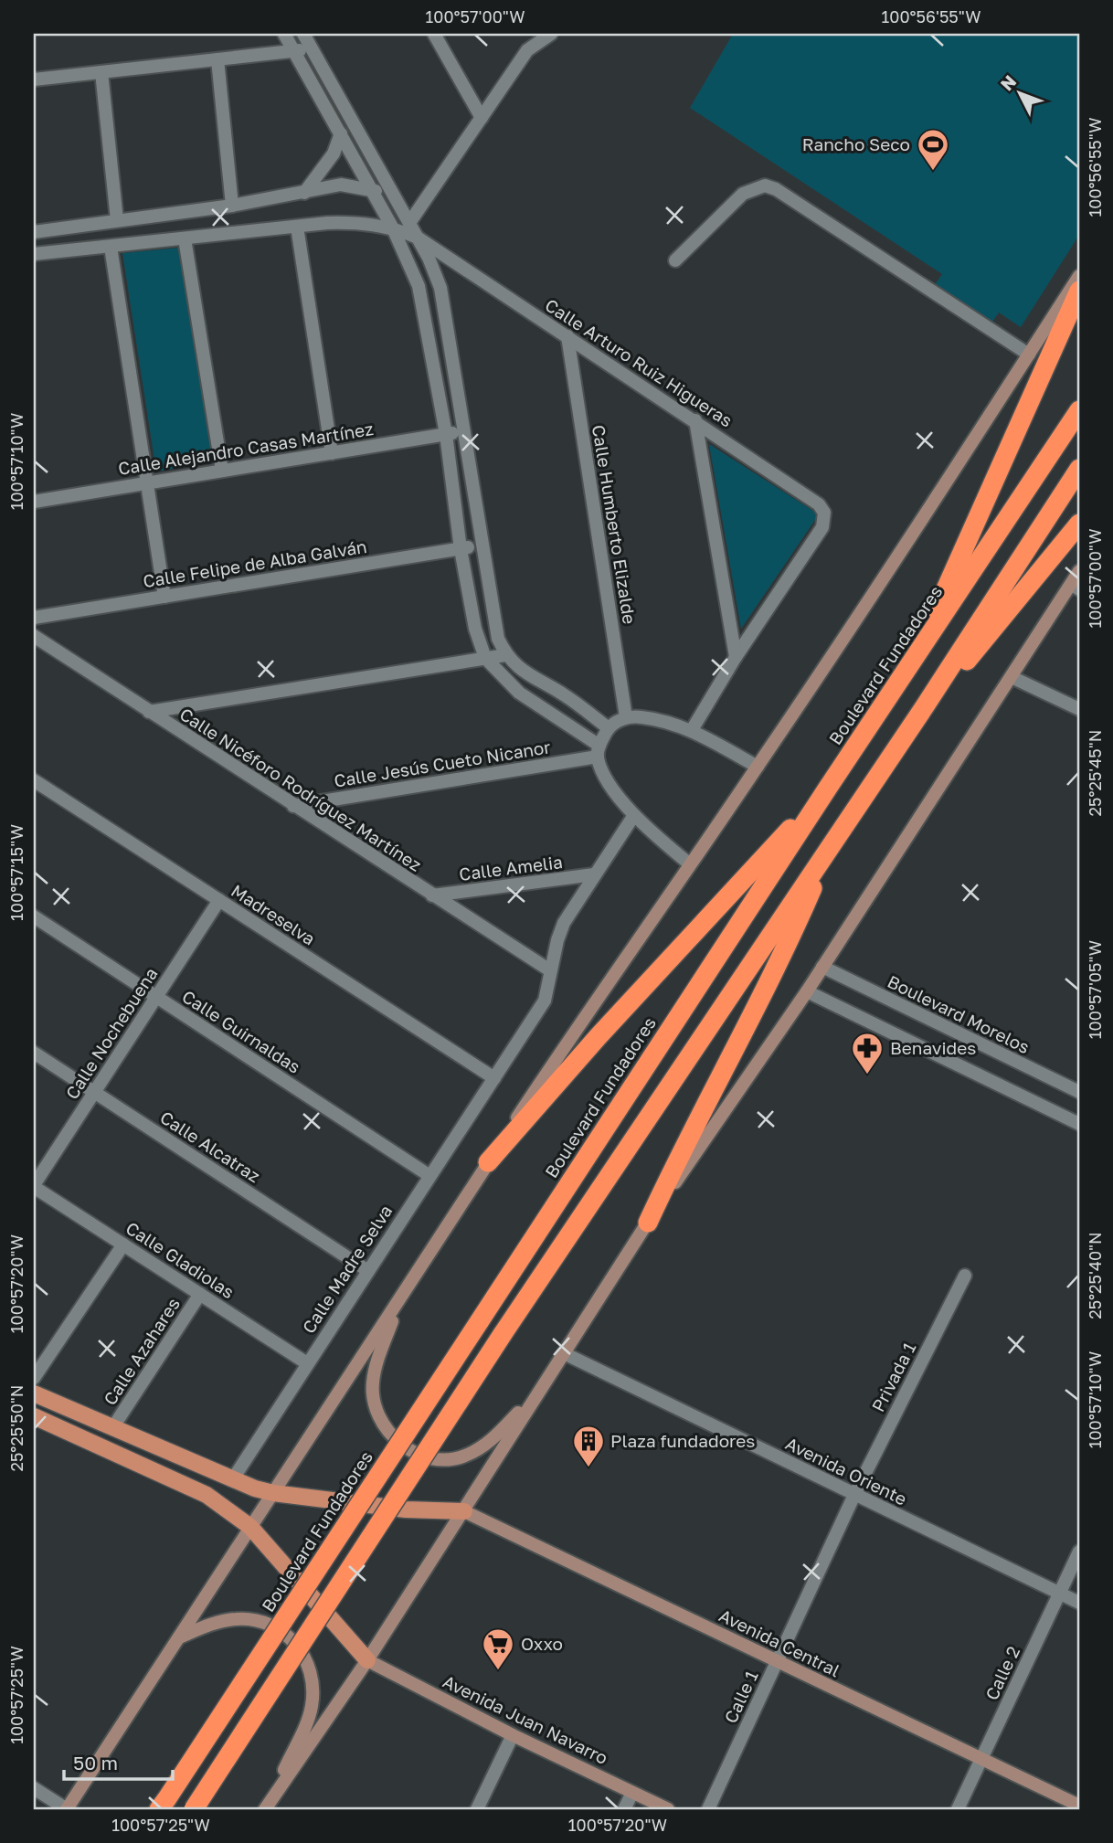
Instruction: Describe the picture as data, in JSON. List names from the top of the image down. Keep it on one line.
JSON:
{"streets":{"highway":["Boulevard Fundadores"],"main road":["Avenida Central","Avenida Juan Navarro"],"street":["Calle Arturo Ruiz Higueras","Calle Alejandro Casas Martínez","Calle Humberto Elizalde","Calle Felipe de Alba Galván","Calle Jesús Cueto Nicanor","Calle Nicéforo Rodríguez Martínez","Calle Amelia","Madreselva","Boulevard Morelos","Calle Guirnaldas","Calle Nochebuena","Calle Alcatraz","Calle Gladiolas","Calle Madre Selva","Calle Azahares","Privada 1","Avenida Oriente","Calle 2","Calle 1"]},"crossings":[["Calle Arturo Ruiz Higueras","Calle Humberto Elizalde"],["Calle Jesús Cueto Nicanor","Calle Nicéforo Rodríguez Martínez"],["Calle Nicéforo Rodríguez Martínez","Calle Amelia"],["Calle Nicéforo Rodríguez Martínez","Calle Madre Selva"],["Calle Amelia","Calle Madre Selva"],["Madreselva","Calle Nochebuena"],["Madreselva","Calle Madre Selva"],["Calle Guirnaldas","Calle Nochebuena"],["Calle Guirnaldas","Calle Madre Selva"],["Calle Nochebuena","Calle Alcatraz"],["Calle Nochebuena","Calle Gladiolas"],["Calle Alcatraz","Calle Madre Selva"],["Calle Gladiolas","Calle Madre Selva"],["Calle Gladiolas","Calle Azahares"],["Privada 1","Avenida Oriente"],["Privada 1","Calle 1"],["Avenida Oriente","Calle 2"],["Avenida Oriente","Calle 1"],["Avenida Central","Calle 2"],["Avenida Central","Calle 1"]],"places":{"sports":["Rancho Seco"],"pharmacy":["Benavides"],"building":["Plaza fundadores"],"supermarket":["Oxxo"]},"scale_bar":"50 m","north":"top left","coordinates":["100°57'00\"W","100°56'55\"W","100°57'10\"W","25°25'45\"N","100°57'15\"W","100°57'05\"W","25°25'40\"N","100°57'20\"W","25°25'50\"N","100°57'25\"W"]}
